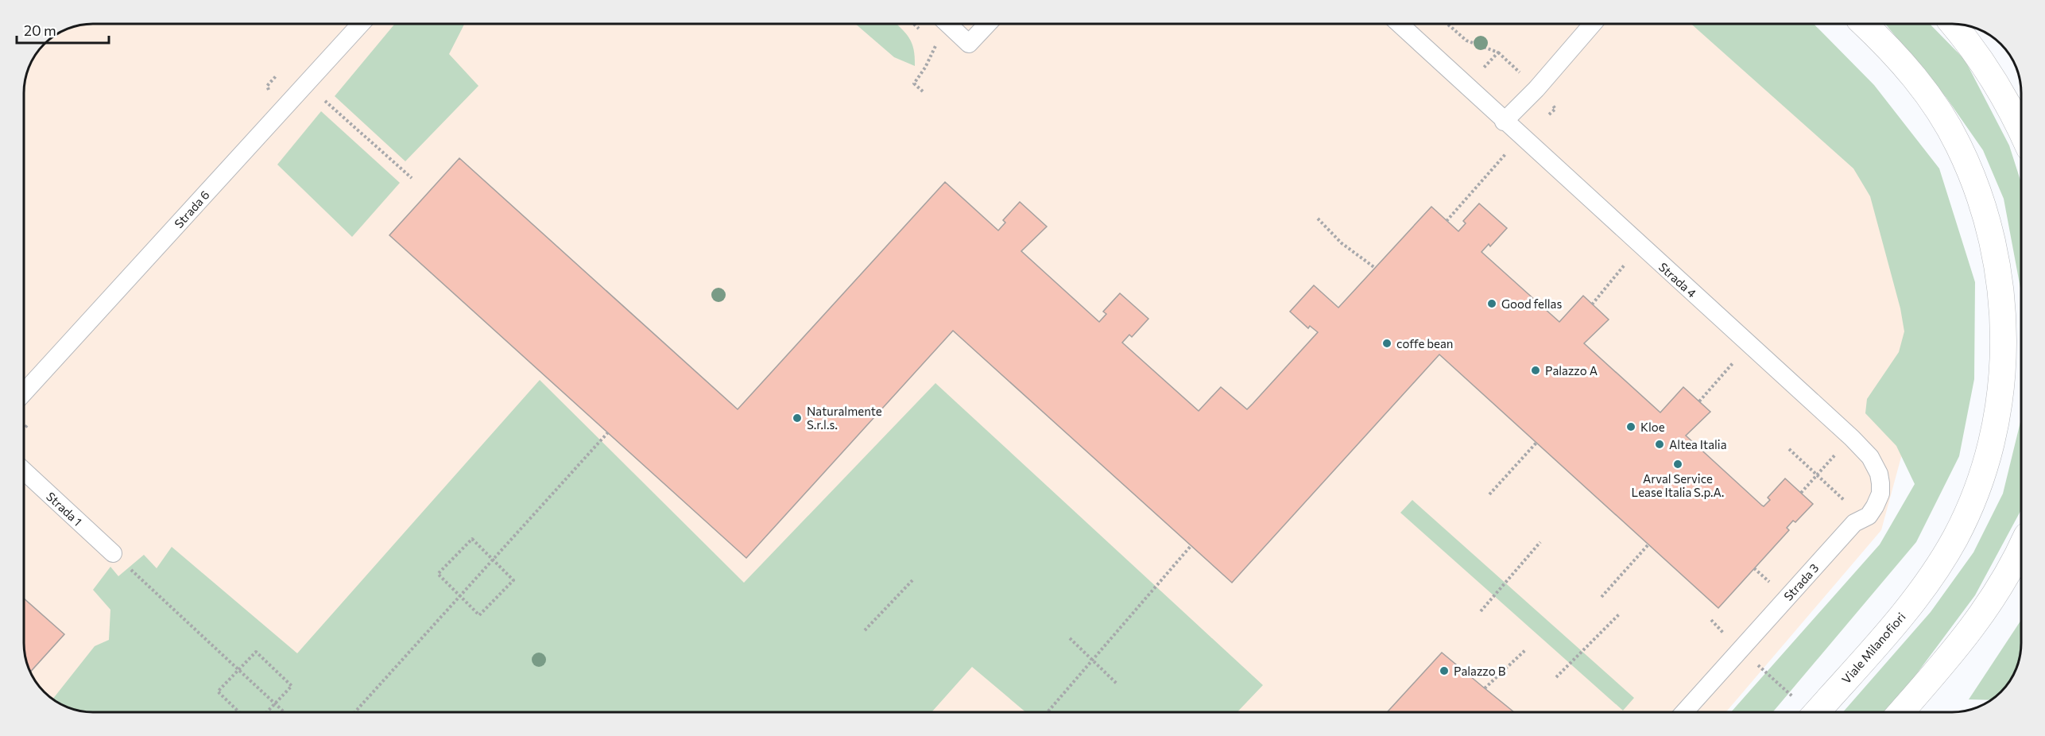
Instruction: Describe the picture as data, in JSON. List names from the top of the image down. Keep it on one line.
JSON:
{"streets":{"main road":["Viale Milanofiori"],"lane":["Strada 6","Strada 4","Strada 1","Strada 3"]},"crossings":[["Strada 4","Strada 3"]],"places":["Good fellas","coffe bean","Palazzo A","Naturalmente S.r.l.s.","Kloe","Altea Italia","Arval Service Lease Italia S.p.A.","Palazzo B"],"scale_bar":"20 m"}
